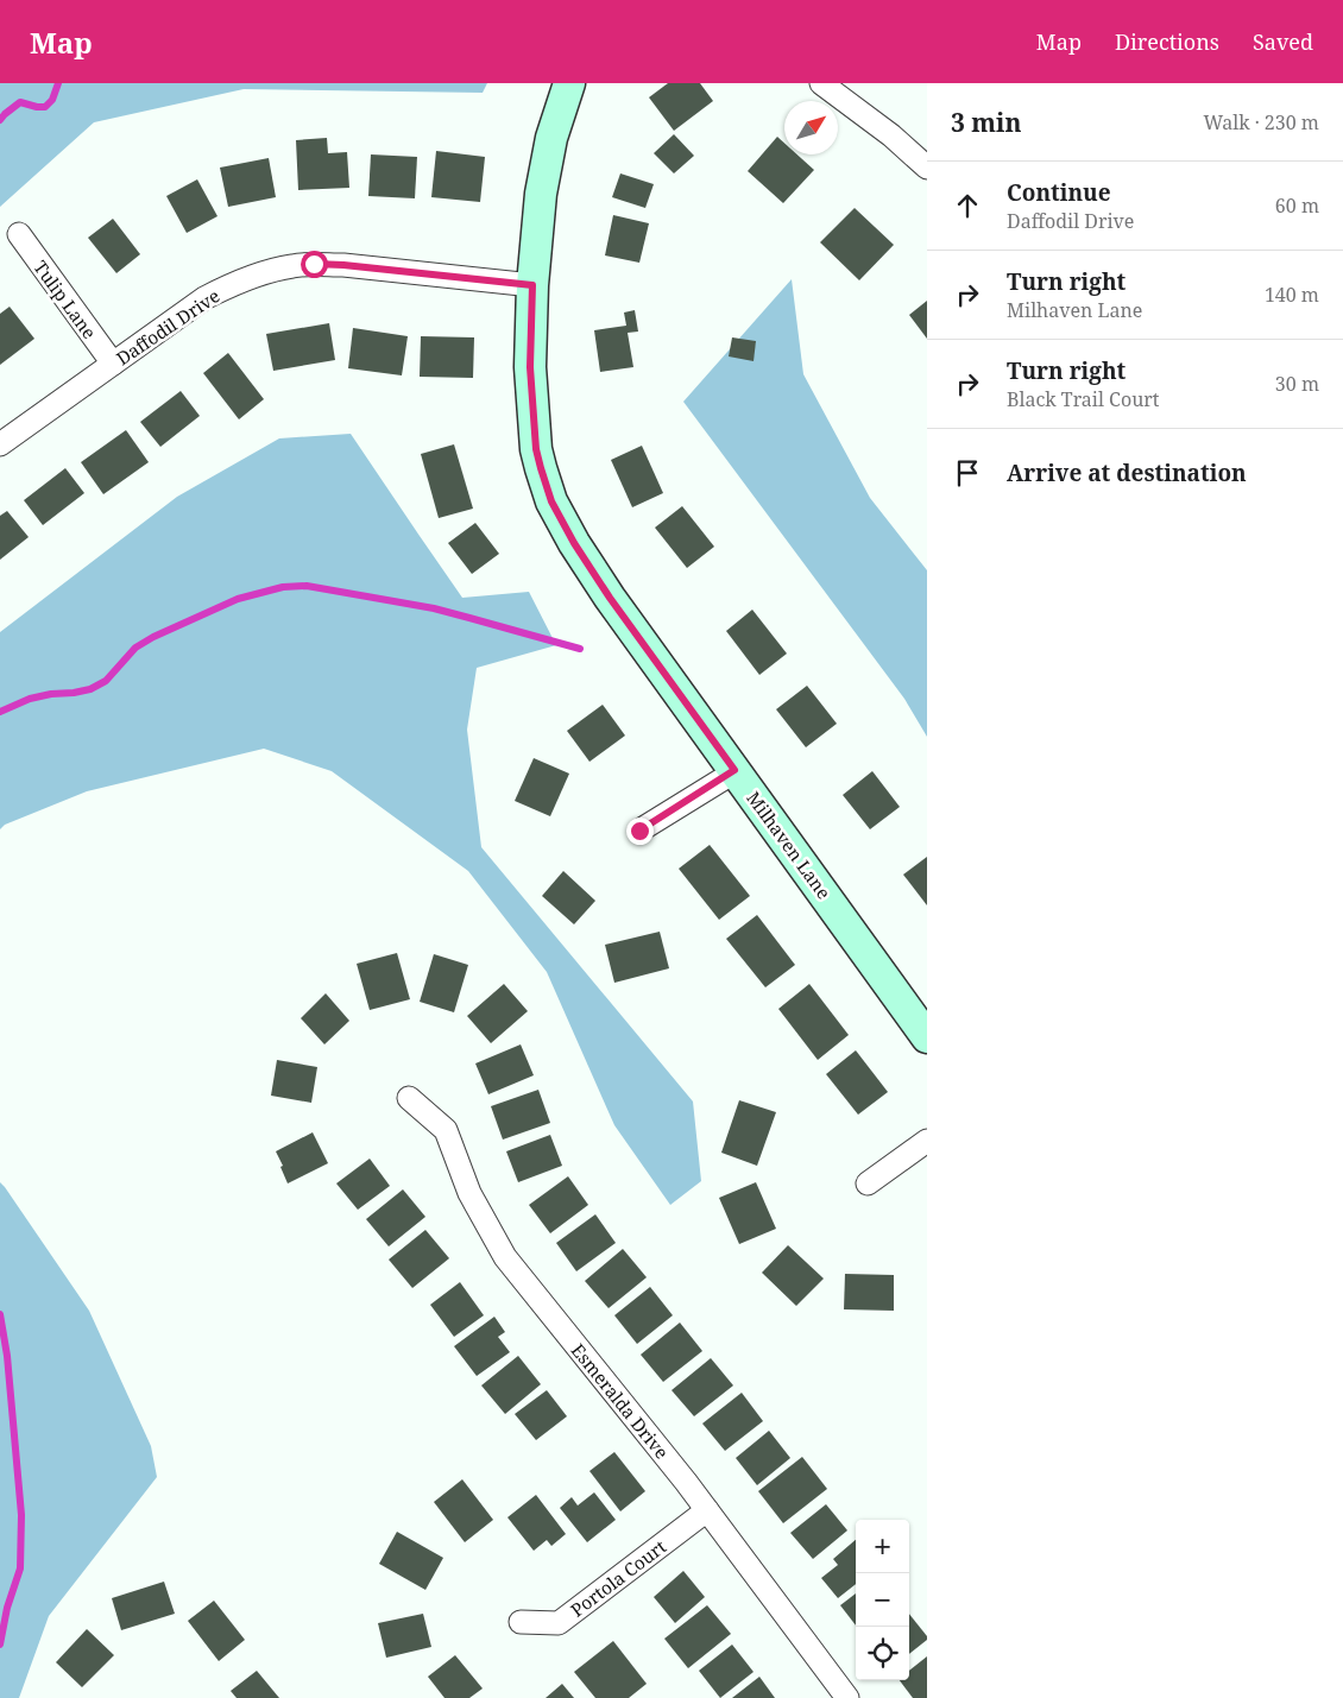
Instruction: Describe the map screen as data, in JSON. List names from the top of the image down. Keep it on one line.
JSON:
{"streets":{"street":["Tulip Lane","Daffodil Drive","Milhaven Lane","Esmeralda Drive","Portola Court"]},"crossings":[["Tulip Lane","Daffodil Drive"],["Daffodil Drive","Milhaven Lane"],["Esmeralda Drive","Portola Court"]],"north":"top right","page":{"header":"Map","nav":["Map","Directions","Saved"],"heading":["3 min","Walk · 230 m"],"list":[["Continue","Daffodil Drive","60 m"],["Turn right","Milhaven Lane","140 m"],["Turn right","Black Trail Court","30 m"],"Arrive at destination"],"map_buttons":["+","−"]}}
